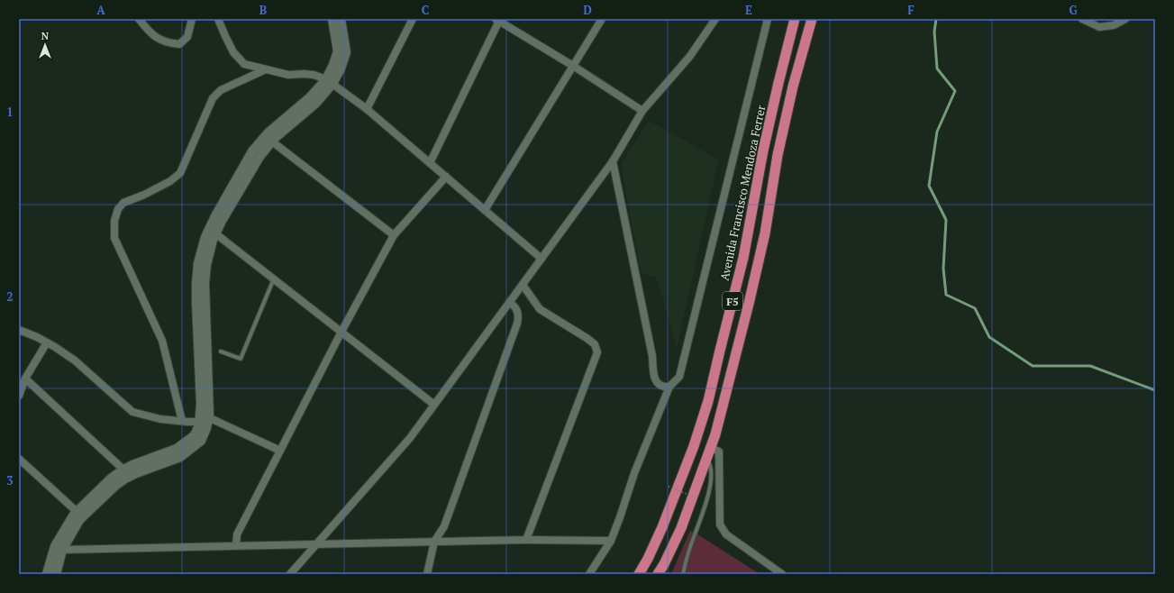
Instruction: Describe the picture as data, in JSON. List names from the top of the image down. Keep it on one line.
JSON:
{"streets":{"highway":["Avenida Francisco Mendoza Ferrer","F5"]},"north":"top","grid":{"columns":["A","B","C","D","E","F","G"],"rows":["1","2","3"]}}
